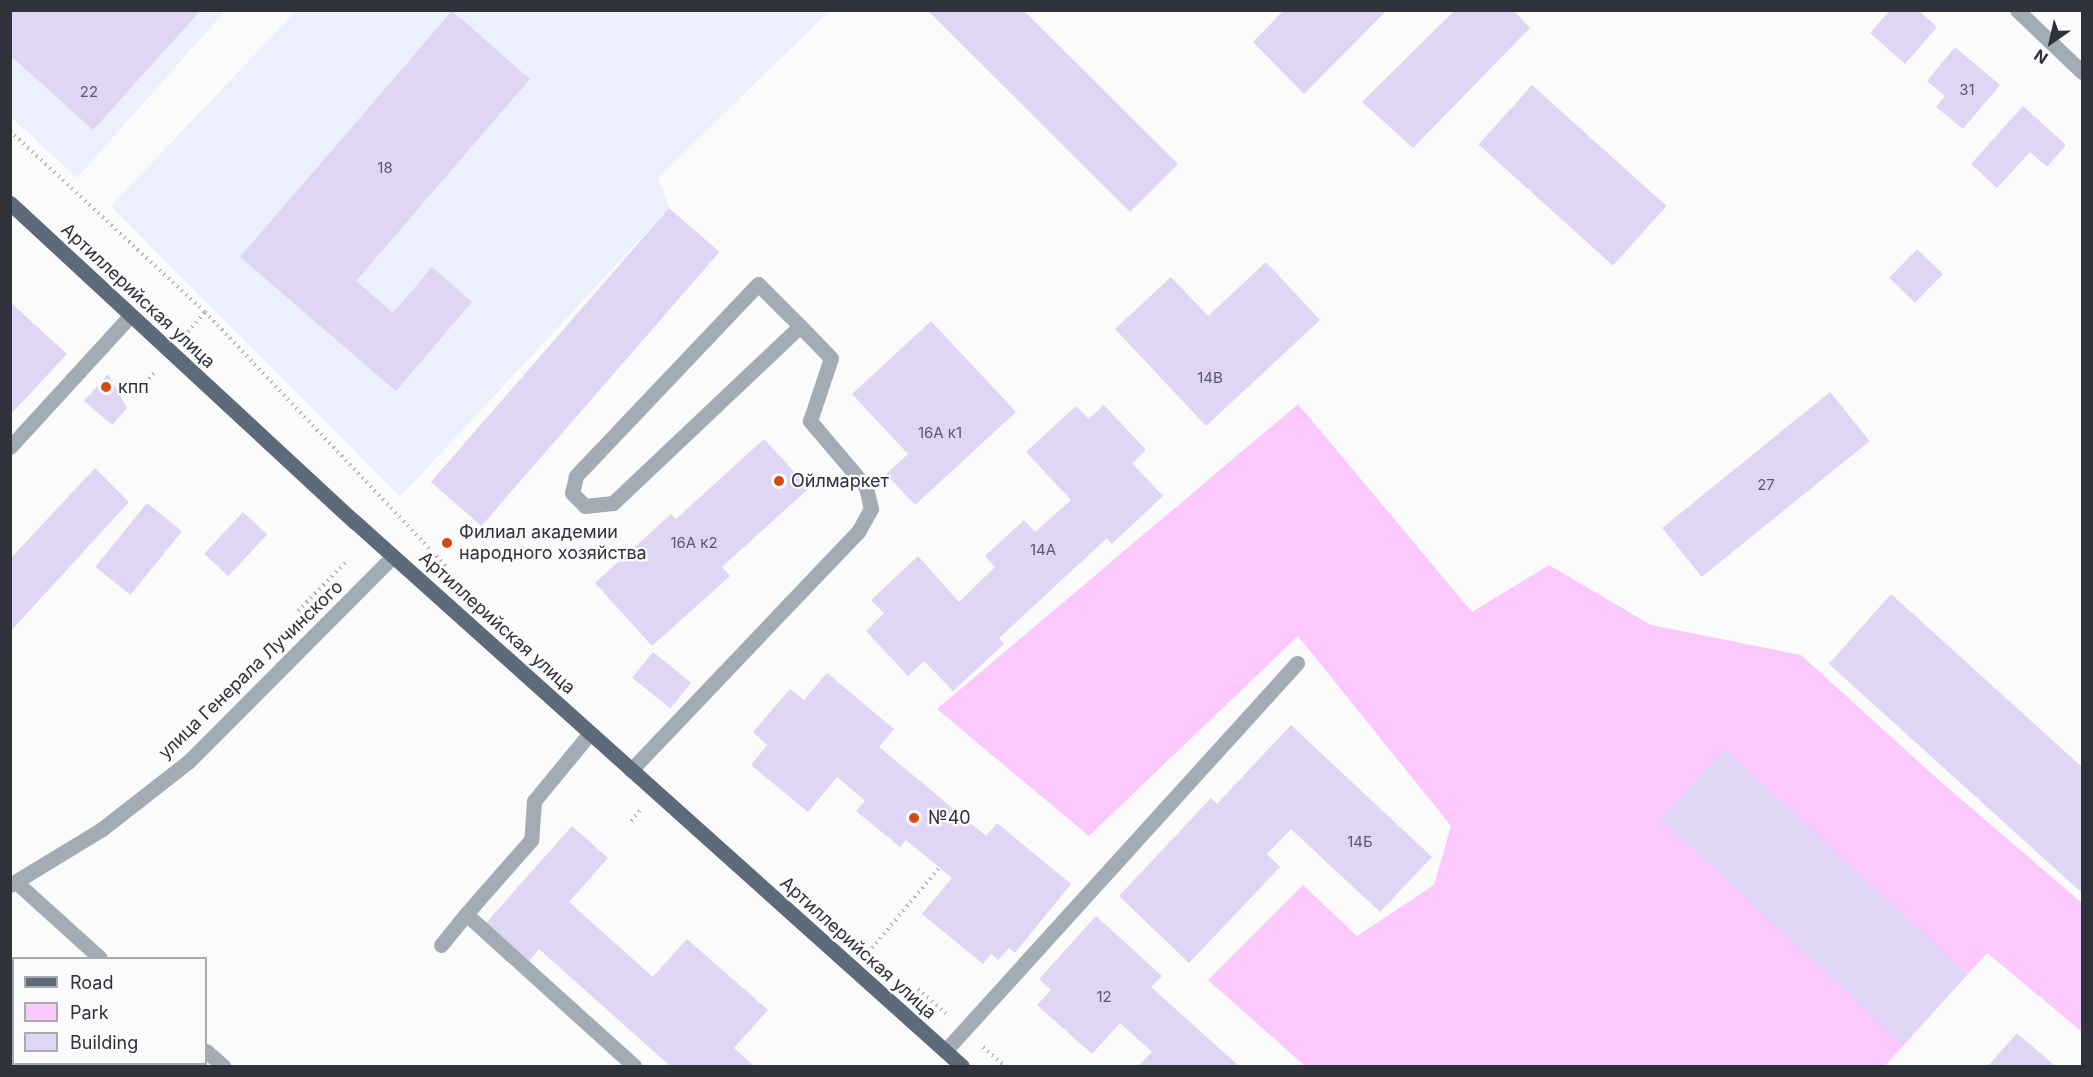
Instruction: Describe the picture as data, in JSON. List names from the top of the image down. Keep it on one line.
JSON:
{"streets":{"main road":["Артиллерийская улица"],"street":["улица Генерала Лучинского"]},"crossings":[["Артиллерийская улица","улица Генерала Лучинского"]],"places":["кпп","Ойлмаркет","Филиал академии народного хозяйства","№40"],"house_numbers":["31","22","18","14В","16А к1","27","16А к2","14А","14Б","12"],"legend":["Road","Park","Building"],"north":"bottom left"}
